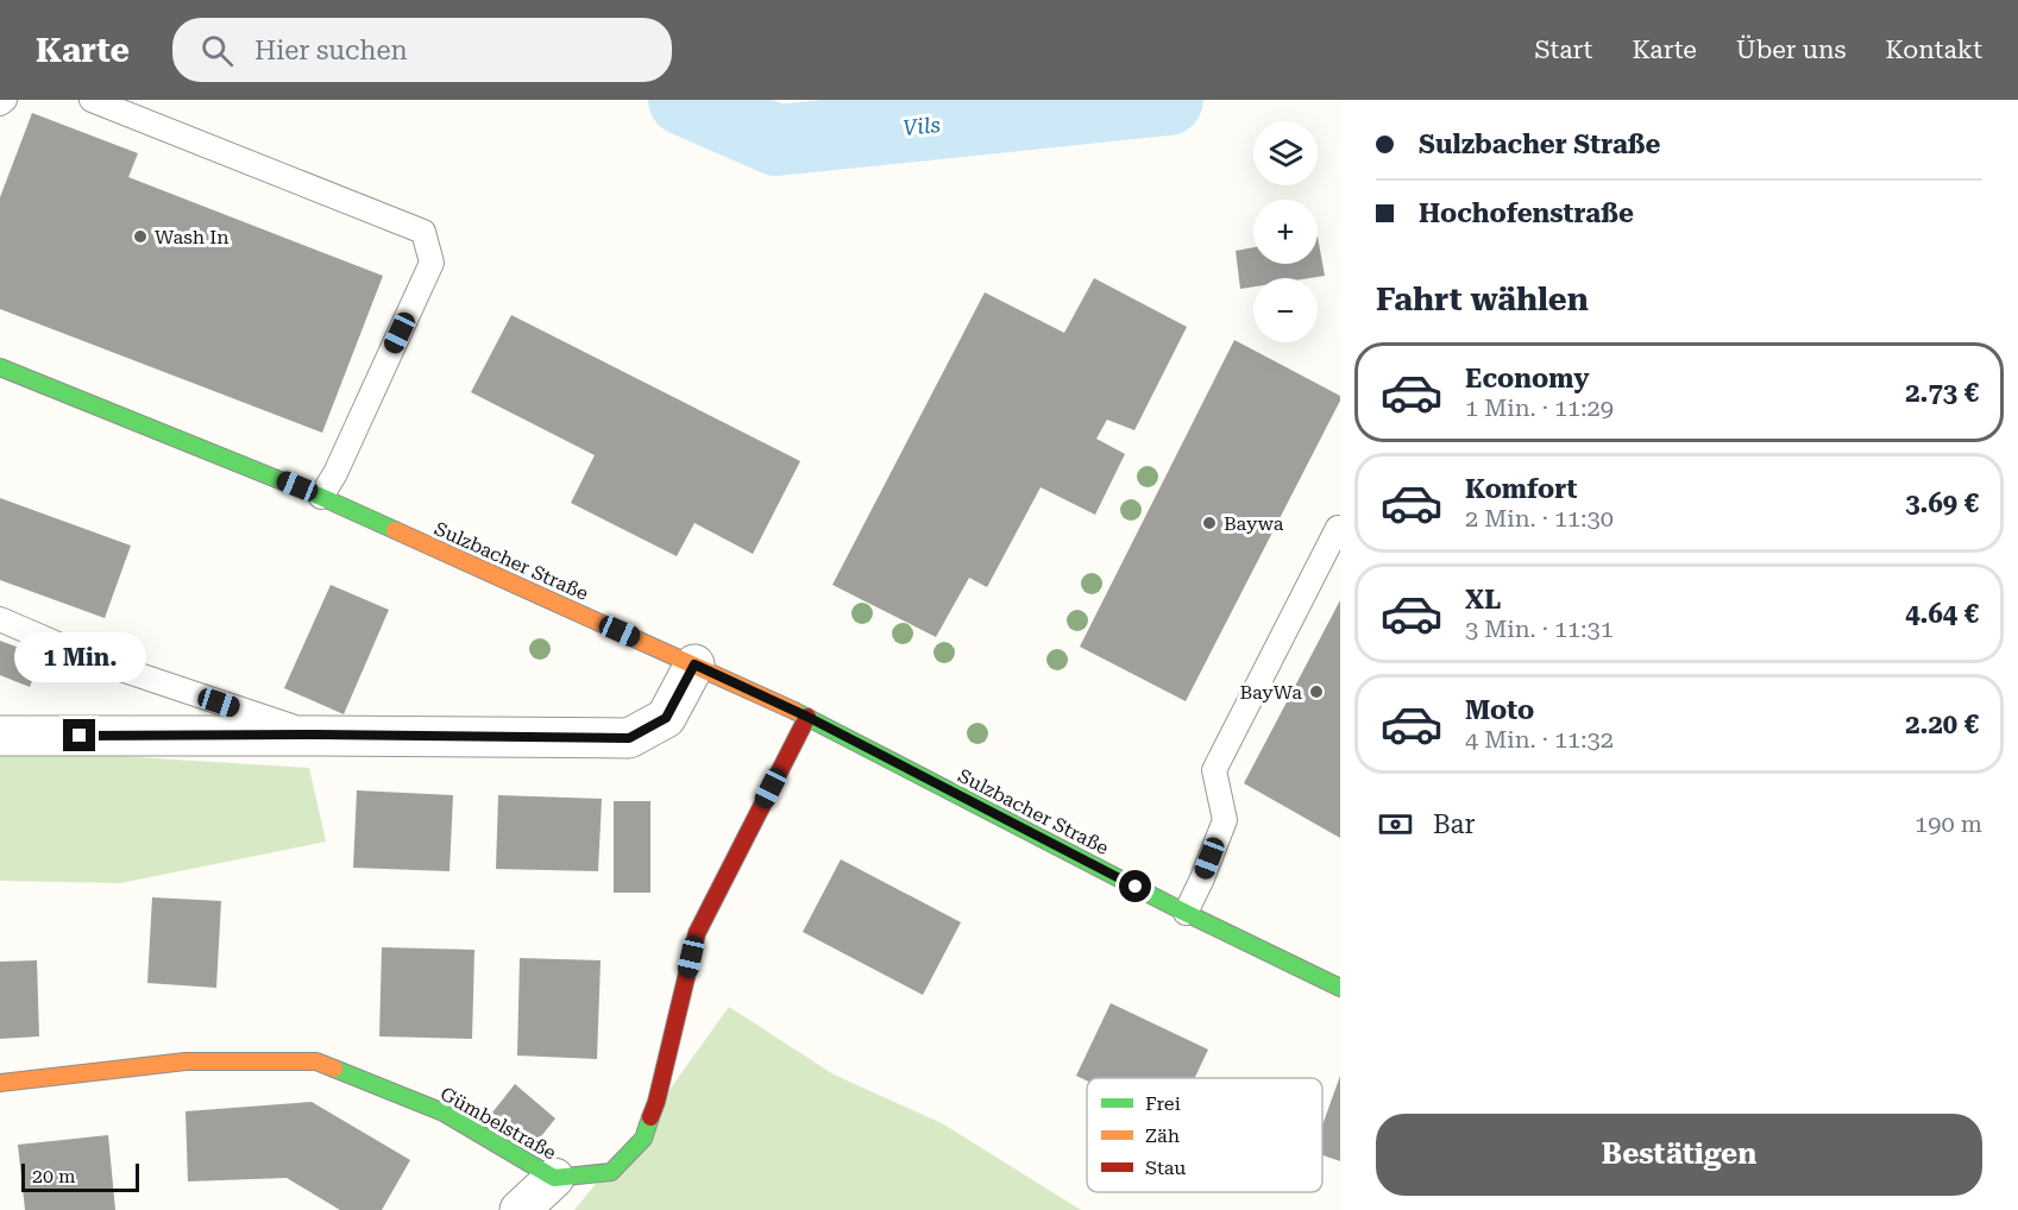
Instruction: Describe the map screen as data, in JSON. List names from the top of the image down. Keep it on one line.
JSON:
{"streets":{"main road":["Sulzbacher Straße","Gümbelstraße"]},"crossings":[["Sulzbacher Straße","Gümbelstraße"]],"water":["Vils"],"places":["Wash In","Baywa","BayWa"],"legend":["Frei","Zäh","Stau"],"scale_bar":"20 m","page":{"header":"Karte","search":"Hier suchen","nav":["Start","Karte","Über uns","Kontakt"],"banner":["Sulzbacher Straße","Hochofenstraße"],"map_buttons":["+","−"],"heading":"Fahrt wählen","list":[{"name":"Economy","note":"1 Min. · 11:29","value":"2.73 €"},{"name":"Komfort","note":"2 Min. · 11:30","value":"3.69 €"},{"name":"XL","note":"3 Min. · 11:31","value":"4.64 €"},{"name":"Moto","note":"4 Min. · 11:32","value":"2.20 €"}],"bubble":"1 Min.","pay":["Bar","190 m"],"buttons":"Bestätigen","scale":"20 m"}}
